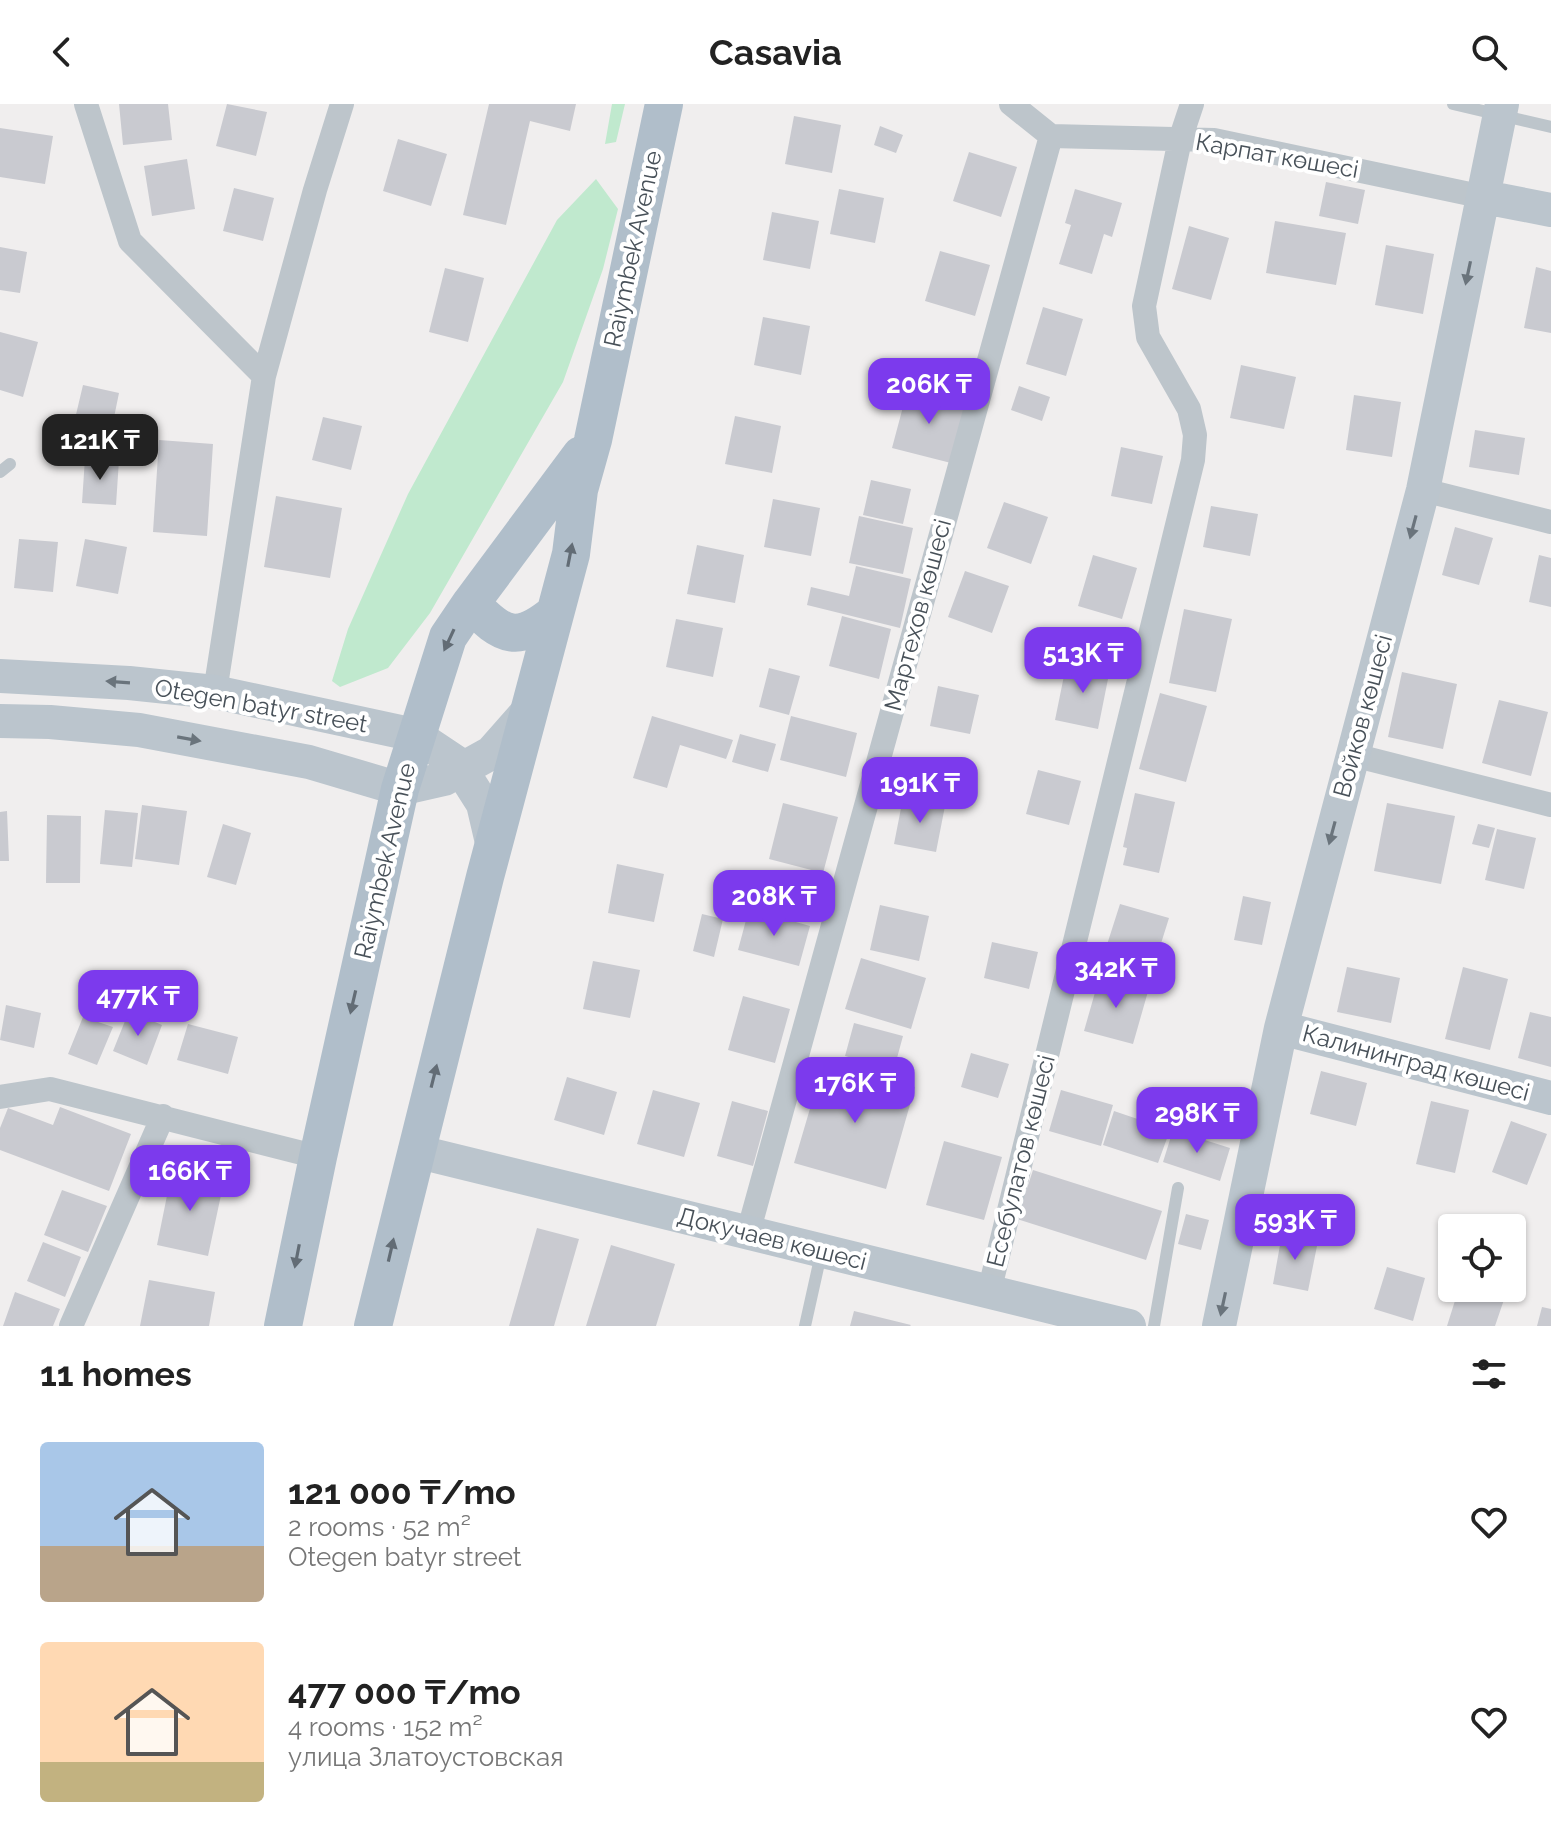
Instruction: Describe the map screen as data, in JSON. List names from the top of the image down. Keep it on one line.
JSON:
{"streets":{"main road":["Raiymbek Avenue"],"street":["Карпат көшесі","Мартехов көшесі","Otegen batyr street","Войков көшесі","Калининград көшесі","Есебулатов көшесі","Докучаев көшесі"]},"crossings":[["Карпат көшесі","Мартехов көшесі"],["Карпат көшесі","Войков көшесі"],["Карпат көшесі","Есебулатов көшесі"],["Raiymbek Avenue","Otegen batyr street"],["Raiymbek Avenue","Докучаев көшесі"],["Мартехов көшесі","Докучаев көшесі"],["Войков көшесі","Калининград көшесі"],["Есебулатов көшесі","Докучаев көшесі"]],"one_way":["Войков көшесі"],"page":{"header":"Casavia","price":["206K ₸","121K ₸","513K ₸","191K ₸","208K ₸","342K ₸","477K ₸","176K ₸","298K ₸","166K ₸","593K ₸"],"heading":"11 homes","list":[{"name":"121 000 ₸/mo","note":"2 rooms · 52 m² · Otegen batyr street"},{"name":"477 000 ₸/mo","note":"4 rooms · 152 m² · улица Златоустовская"}]}}
